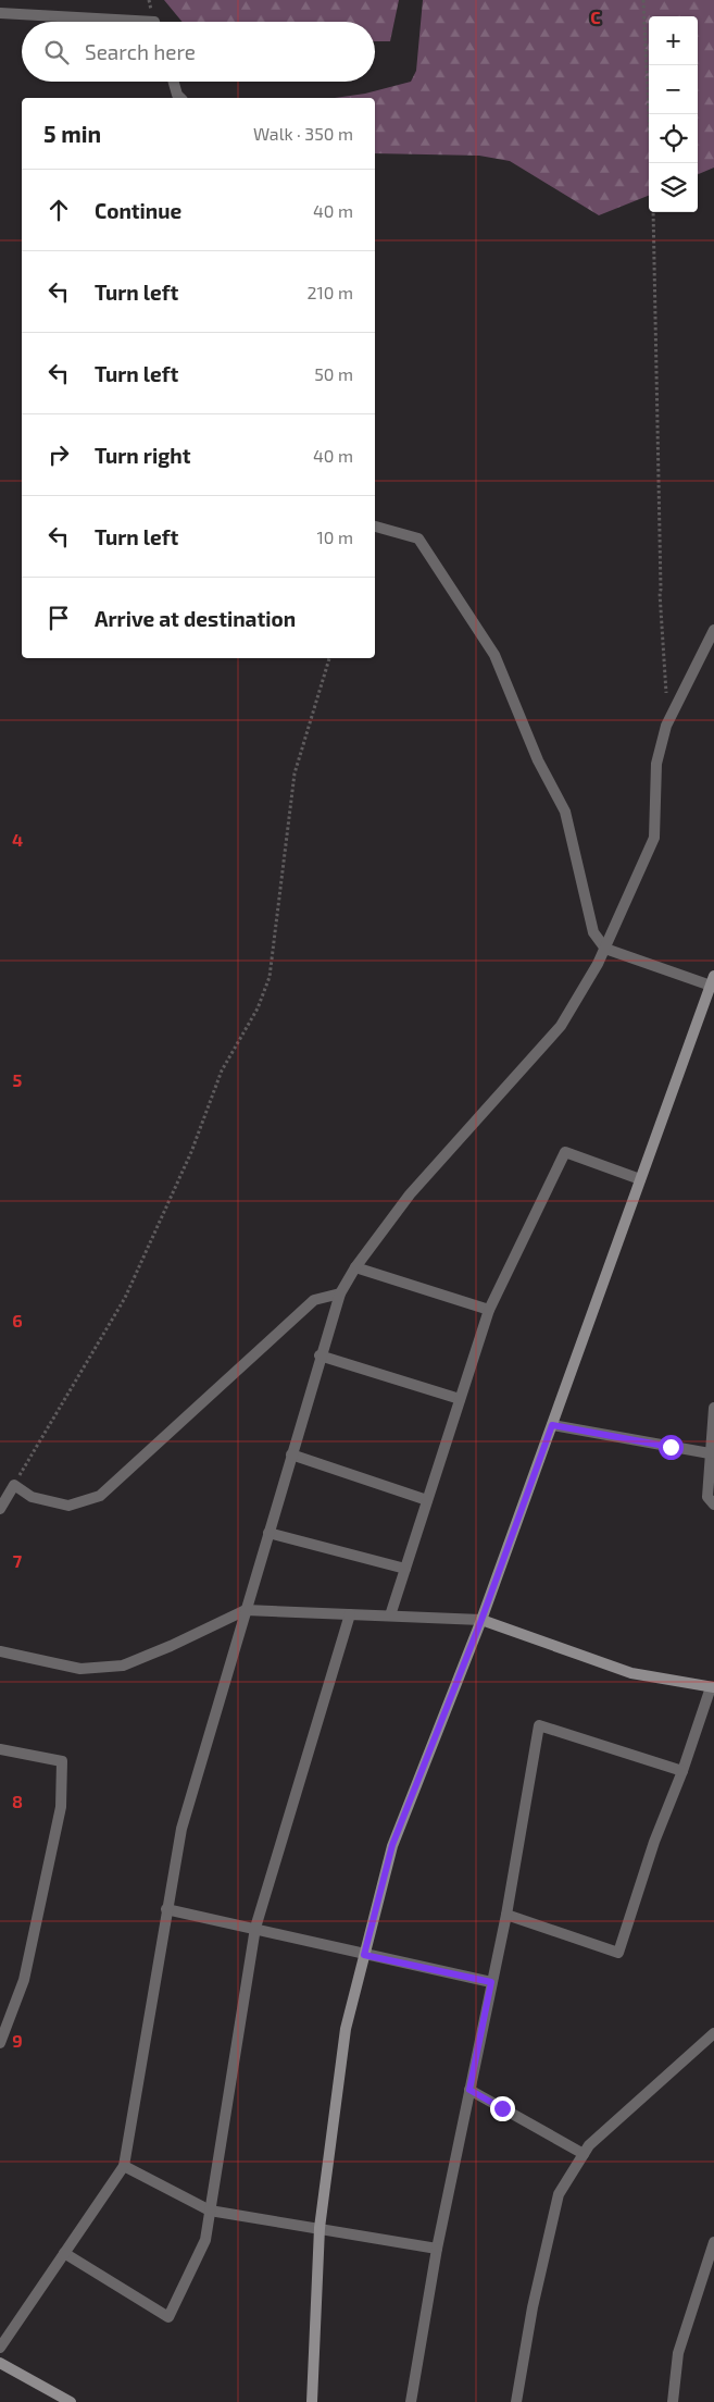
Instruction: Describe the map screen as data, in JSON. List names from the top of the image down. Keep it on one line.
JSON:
{"page":{"map_buttons":["+","−"],"search":"Search here","heading":["5 min","Walk · 350 m"],"list":[["Continue","40 m"],["Turn left","210 m"],["Turn left","50 m"],["Turn right","40 m"],["Turn left","10 m"],"Arrive at destination"]},"grid":{"columns":["C"],"rows":["4","5","6","7","8","9"]}}
